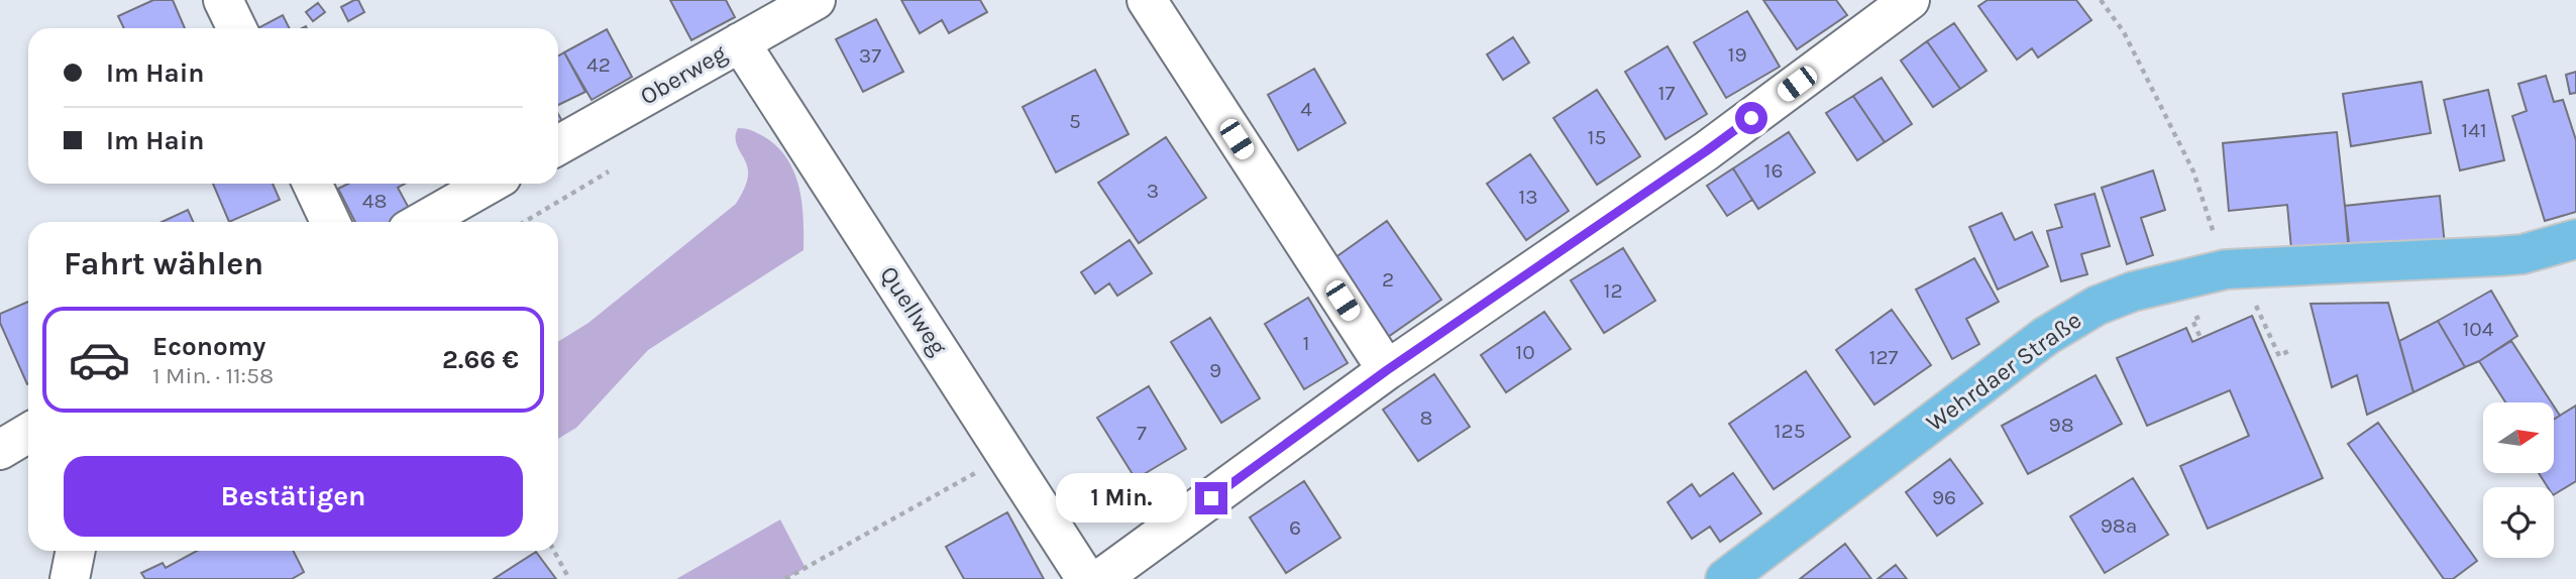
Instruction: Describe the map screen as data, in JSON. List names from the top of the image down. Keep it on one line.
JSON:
{"streets":{"main road":["Wehrdaer Straße"],"street":["Oberweg","Quellweg"]},"crossings":[["Oberweg","Quellweg"]],"house_numbers":["19","37","42","17","4","5","141","15","16","3","13","48","2","12","104","1","10","127","9","8","98","125","7","96","98a","6"],"north":"right","page":{"banner":["Im Hain","Im Hain"],"heading":"Fahrt wählen","list":[{"name":"Economy","note":"1 Min. · 11:58","value":"2.66 €"}],"buttons":"Bestätigen","bubble":"1 Min."}}
